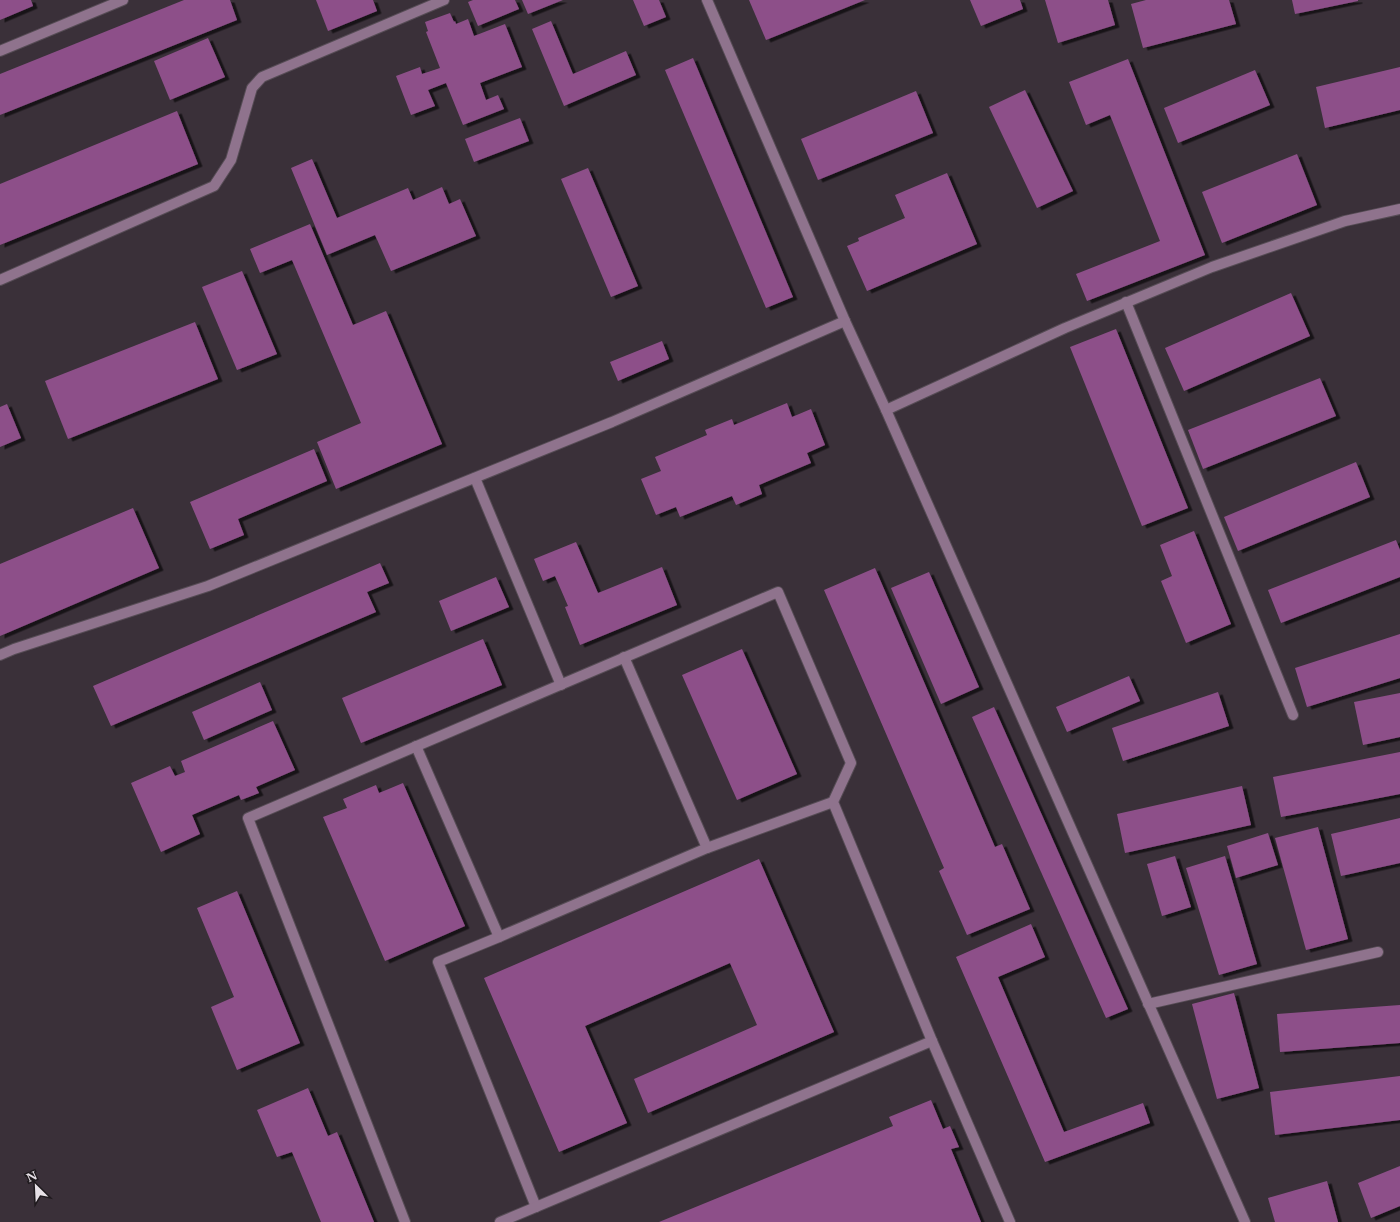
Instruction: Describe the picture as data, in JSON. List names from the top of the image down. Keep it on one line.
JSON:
{"north":"top left"}
